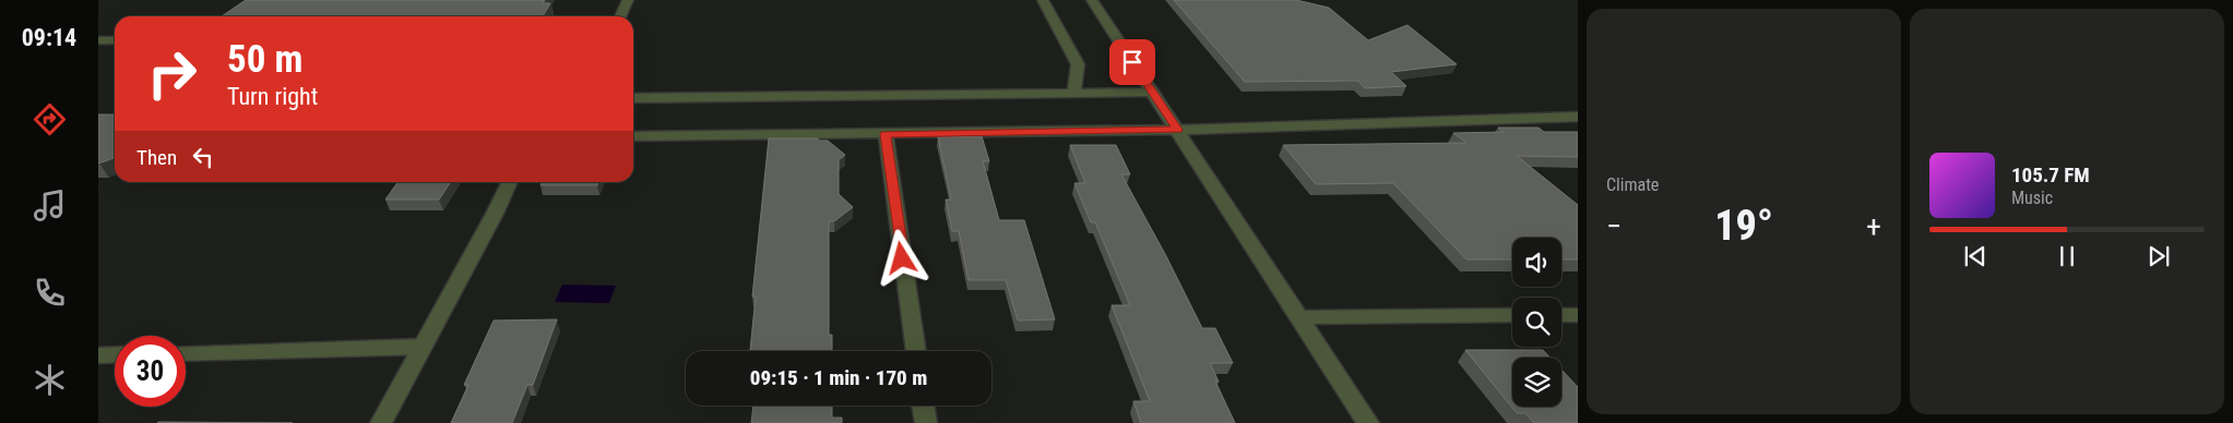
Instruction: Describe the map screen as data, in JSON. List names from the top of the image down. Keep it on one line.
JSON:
{"page":{"tabs":"09:14","tile":"Climate","turn":["50 m","Turn right"],"then":"Then","song":["105.7 FM","Music"],"heat":["−","19°","+"],"limit":"30","trip":"09:15 · 1 min · 170 m"}}
